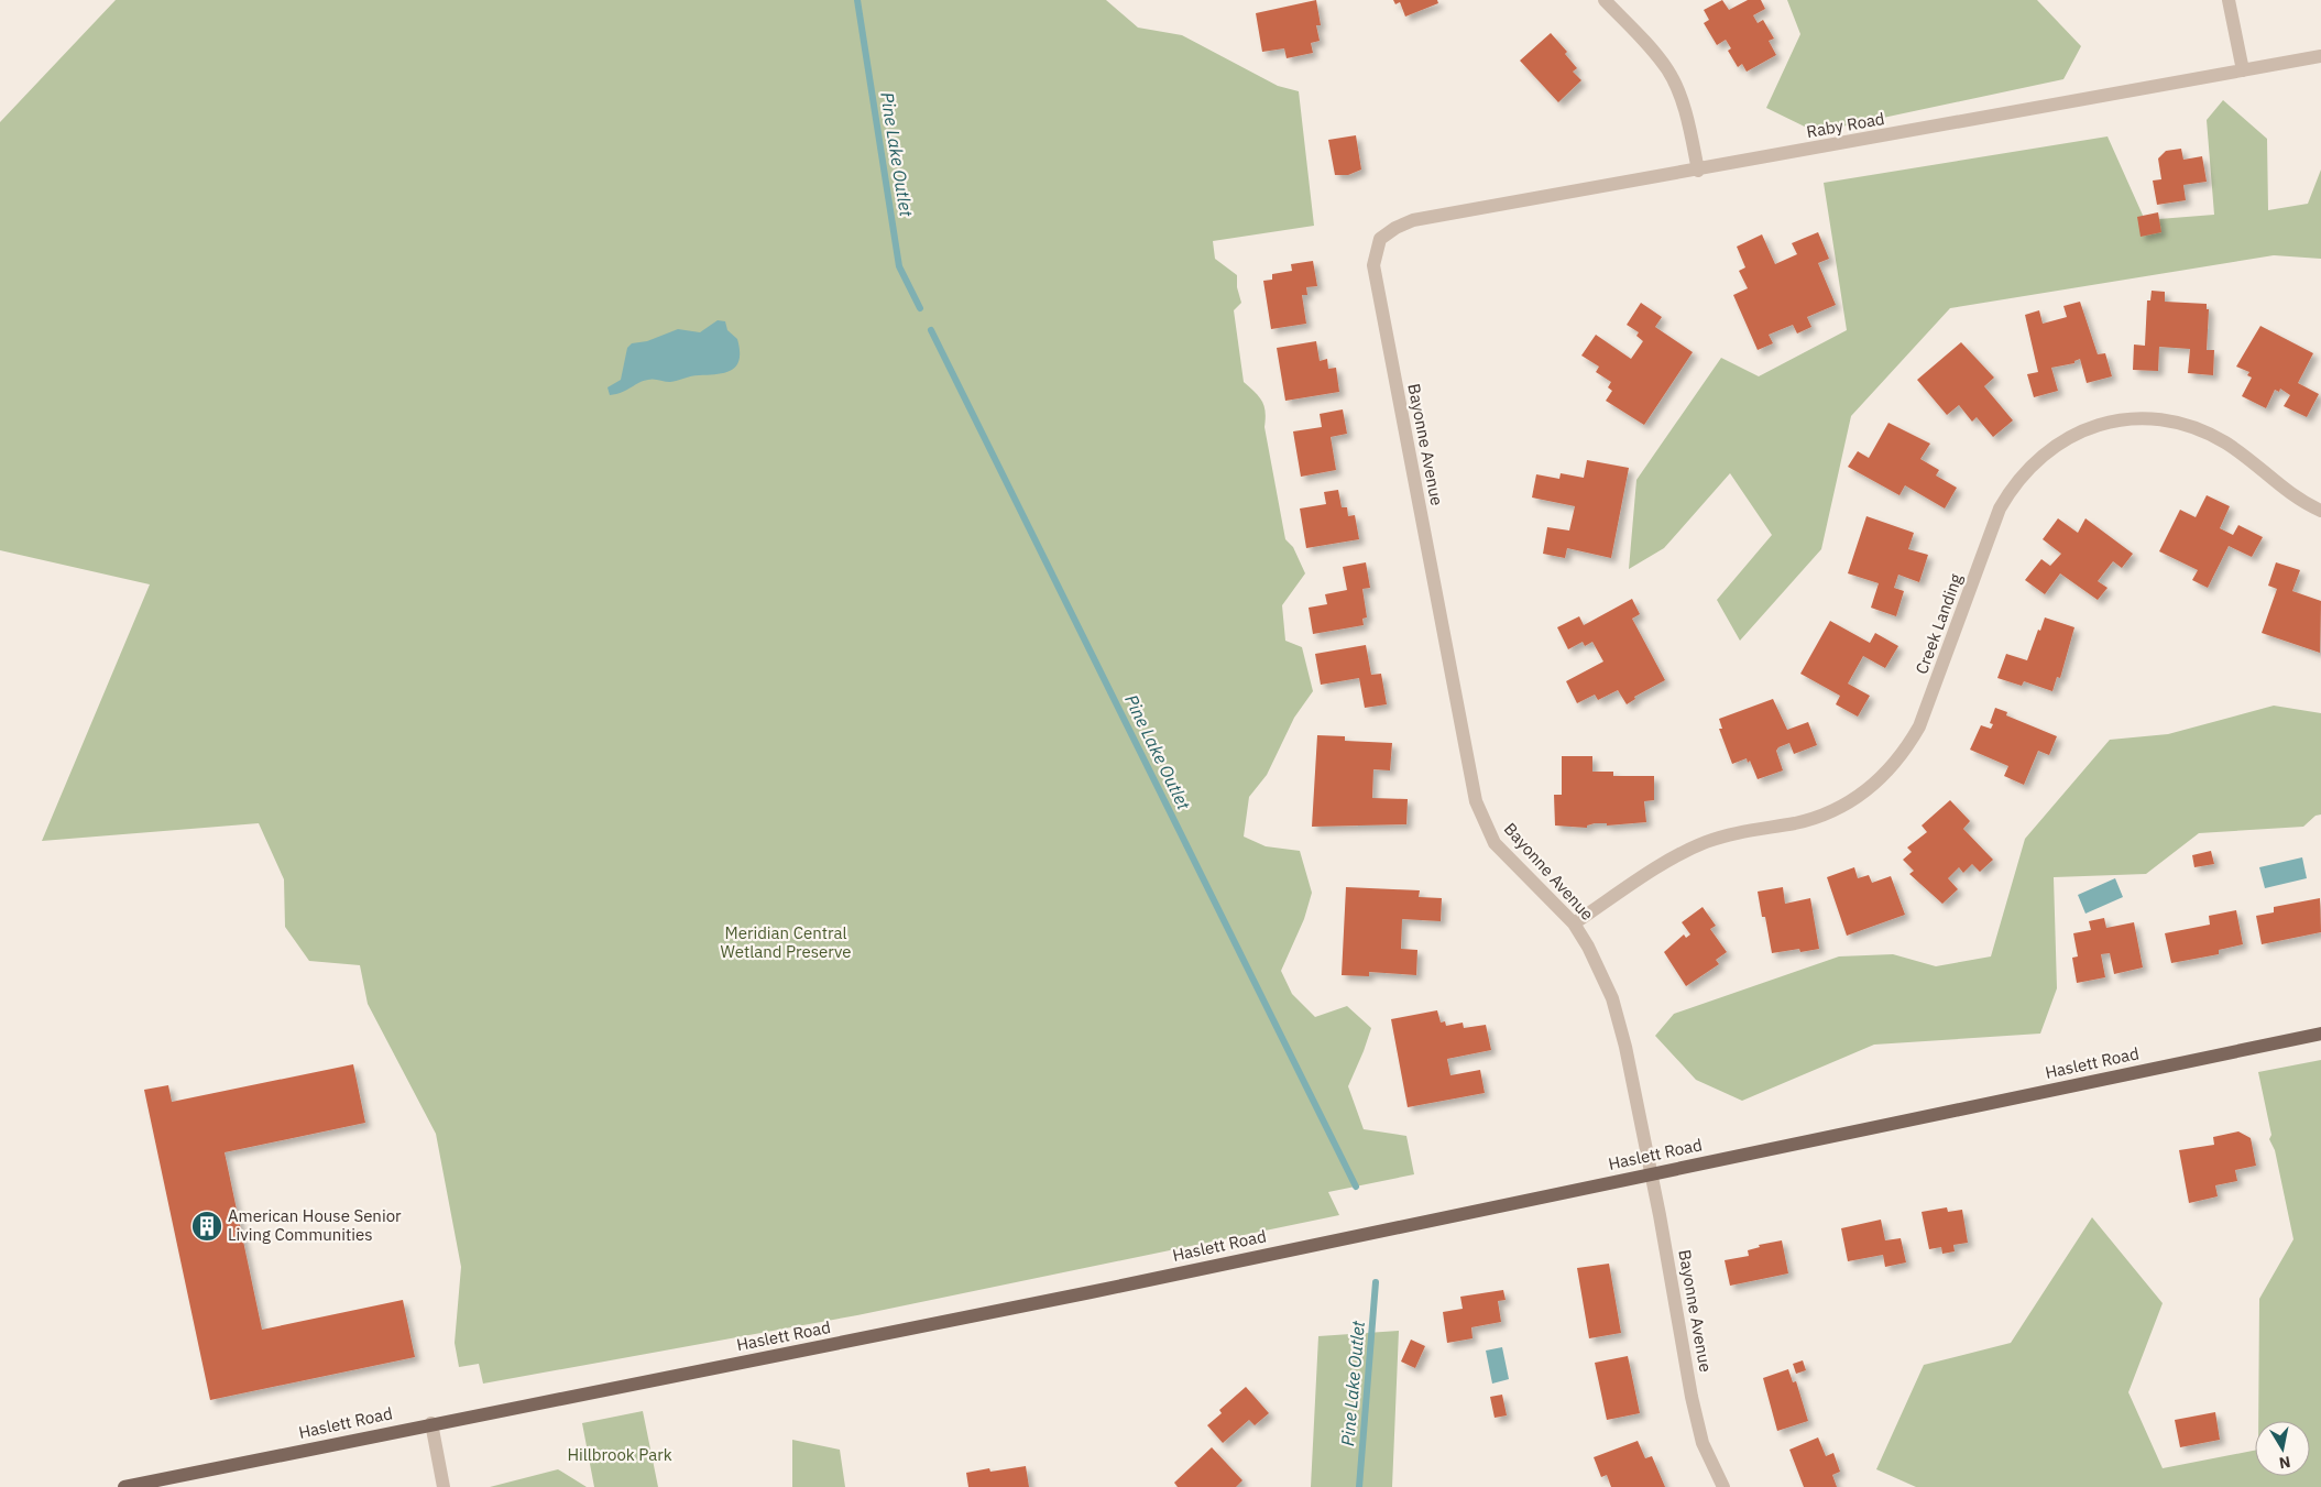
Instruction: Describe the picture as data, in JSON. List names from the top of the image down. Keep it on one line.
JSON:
{"streets":{"main road":["Haslett Road"],"street":["Raby Road","Bayonne Avenue","Creek Landing"]},"crossings":[["Raby Road","Bayonne Avenue"],["Bayonne Avenue","Creek Landing"],["Bayonne Avenue","Haslett Road"]],"water":["Pine Lake Outlet"],"parks":["Meridian Central Wetland Preserve","Hillbrook Park"],"places":{"building":["American House Senior Living Communities"]},"north":"bottom"}
